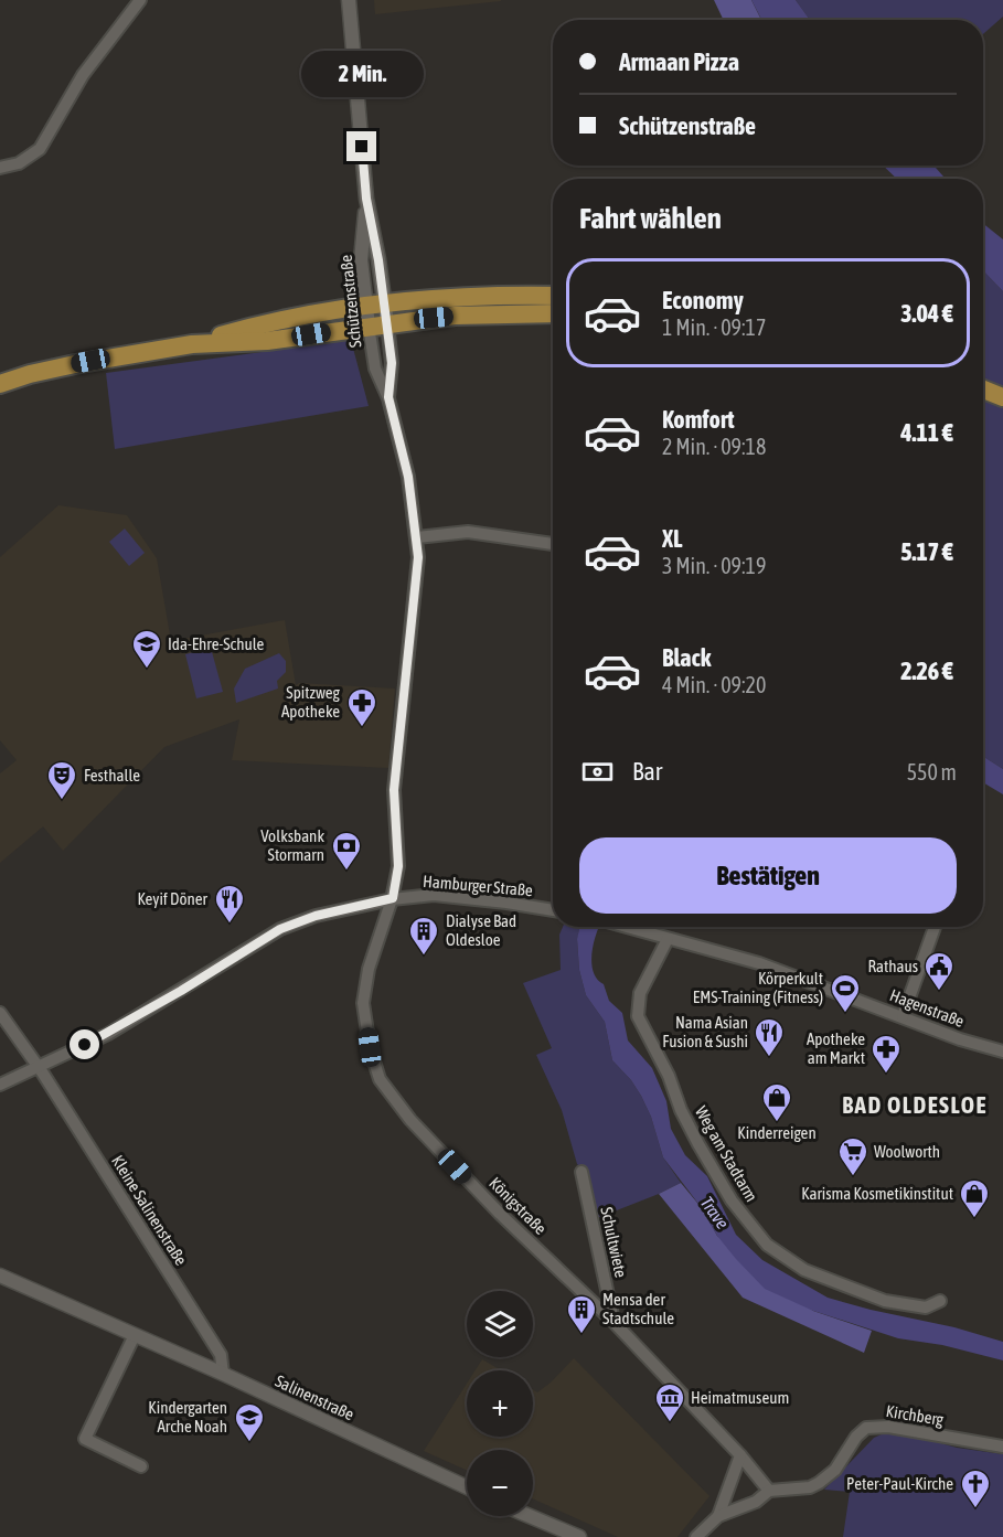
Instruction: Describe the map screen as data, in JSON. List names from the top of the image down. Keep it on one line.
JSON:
{"streets":{"street":["Schützenstraße","Hamburger Straße","Hagenstraße","Weg am Stadtarm","Königstraße","Kleine Salinenstraße","Schultwiete","Salinenstraße","Kirchberg"]},"crossings":[["Schützenstraße","Hamburger Straße"],["Schützenstraße","Königstraße"],["Hamburger Straße","Königstraße"],["Hamburger Straße","Kleine Salinenstraße"],["Hagenstraße","Weg am Stadtarm"],["Königstraße","Schultwiete"],["Kleine Salinenstraße","Salinenstraße"]],"districts":["BAD OLDESLOE"],"water":["Trave"],"places":{"school or university":["Ida-Ehre-Schule","Kindergarten Arche Noah"],"pharmacy":["Spitzweg Apotheke","Apotheke am Markt"],"theatre":["Festhalle"],"bank":["Volksbank Stormarn"],"restaurant":["Keyif Döner","Nama Asian Fusion & Sushi"],"building":["Dialyse Bad Oldesloe","Mensa der Stadtschule"],"public building":["Rathaus"],"sports":["Körperkult EMS-Training (Fitness)"],"shop":["Kinderreigen","Karisma Kosmetikinstitut"],"supermarket":["Woolworth"],"museum":["Heimatmuseum"],"church":["Peter-Paul-Kirche"]},"page":{"banner":["Armaan Pizza","Schützenstraße"],"bubble":"2 Min.","heading":"Fahrt wählen","list":[{"name":"Economy","note":"1 Min. · 09:17","value":"3.04 €"},{"name":"Komfort","note":"2 Min. · 09:18","value":"4.11 €"},{"name":"XL","note":"3 Min. · 09:19","value":"5.17 €"},{"name":"Black","note":"4 Min. · 09:20","value":"2.26 €"}],"pay":["Bar","550 m"],"buttons":"Bestätigen","map_buttons":["+","−"]}}
